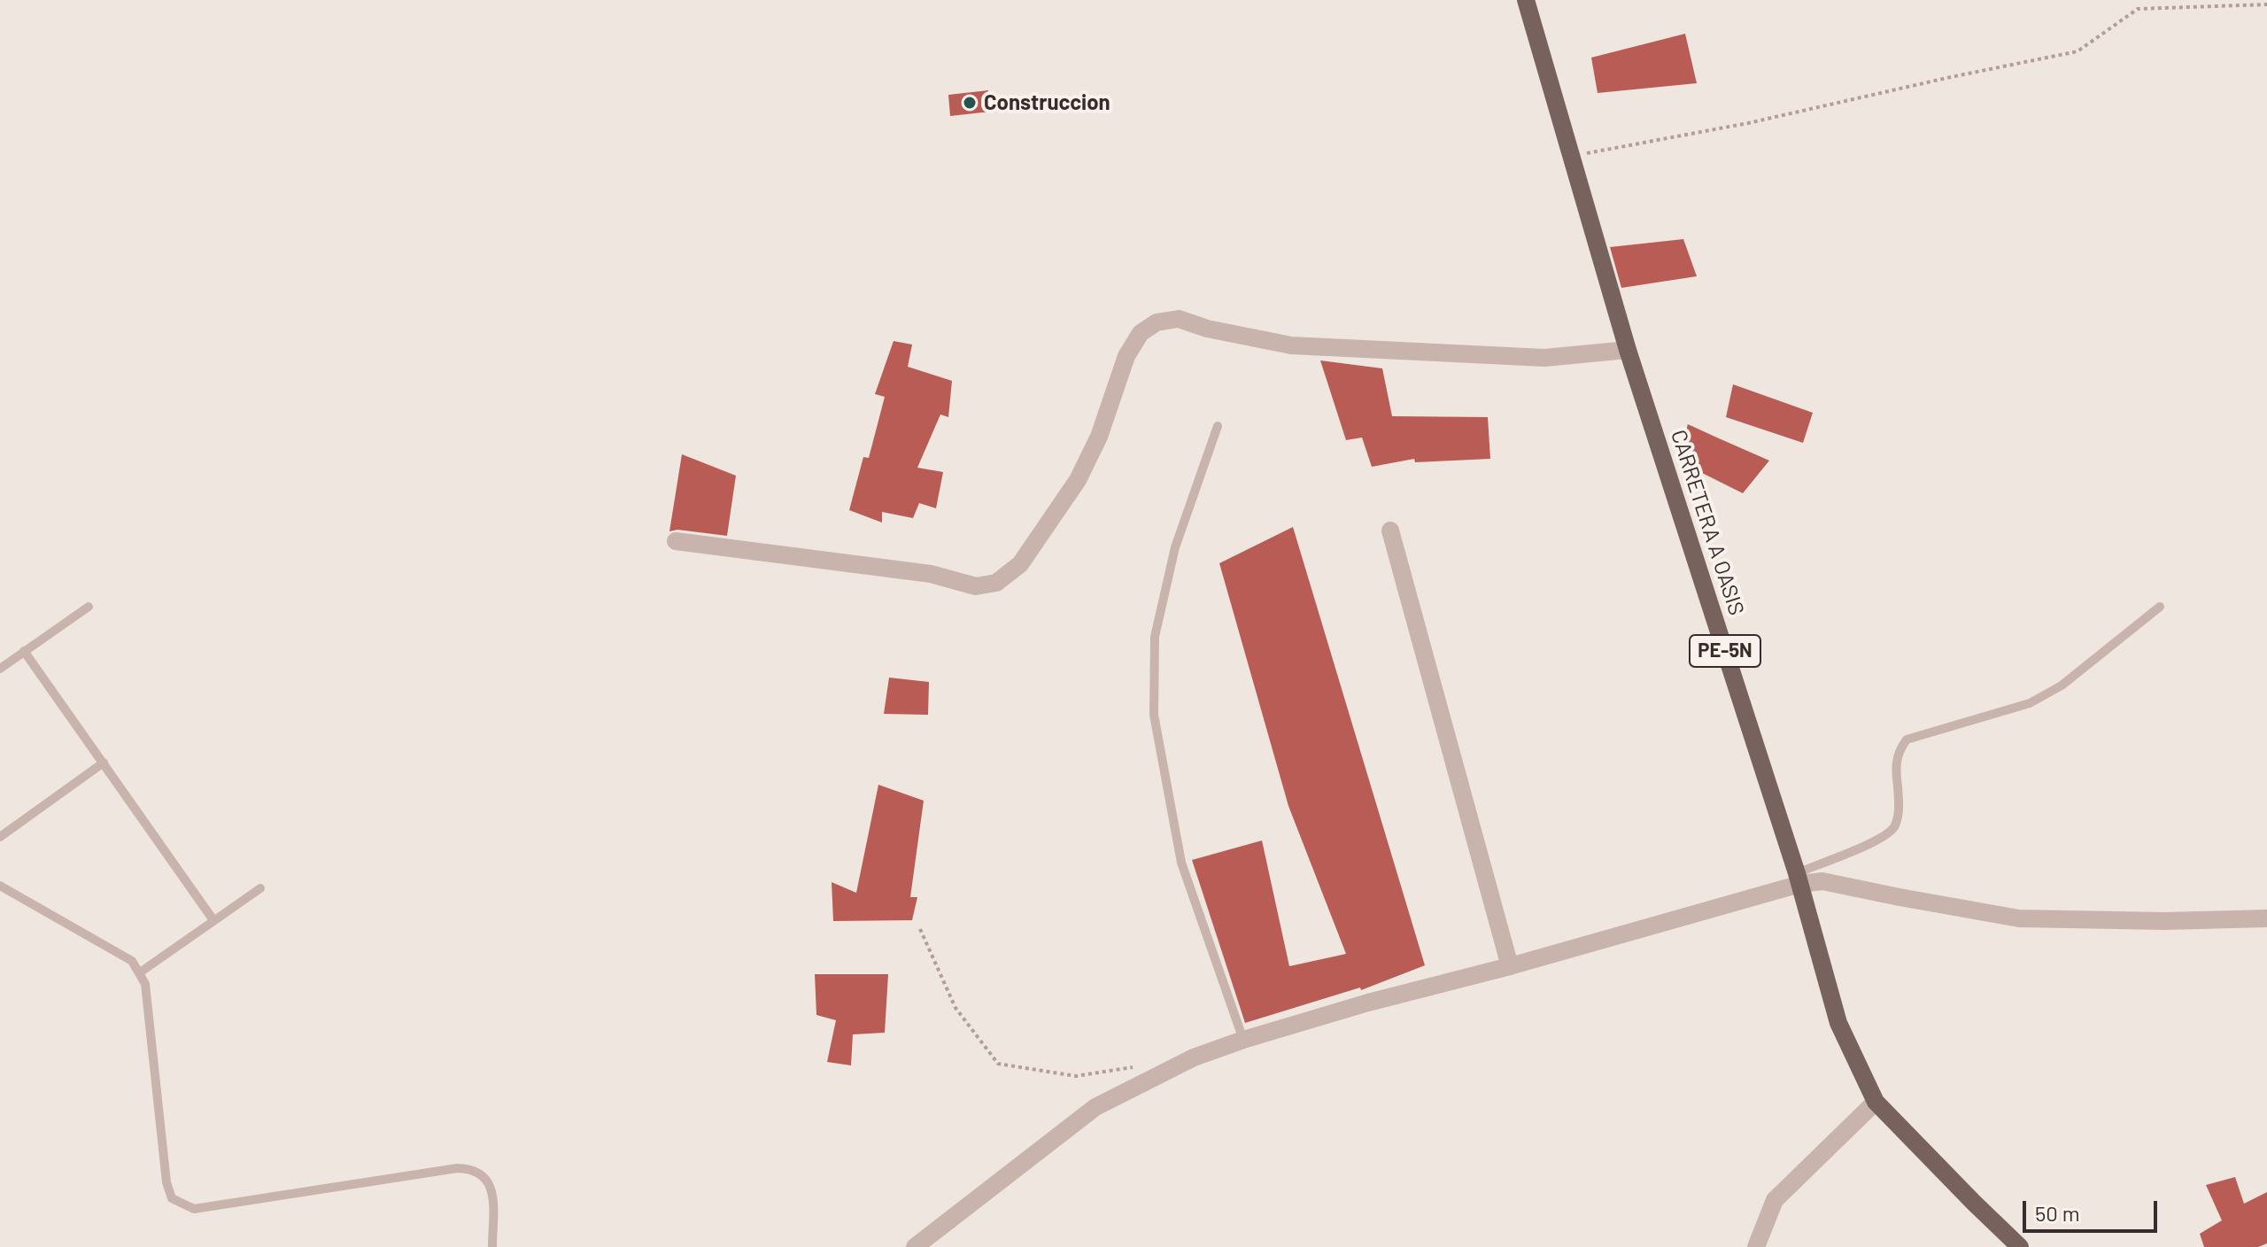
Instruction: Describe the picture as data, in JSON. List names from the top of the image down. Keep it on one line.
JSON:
{"streets":{"main road":["CARRETERA A OASIS","PE-5N"]},"places":["Construccion"],"scale_bar":"50 m"}
